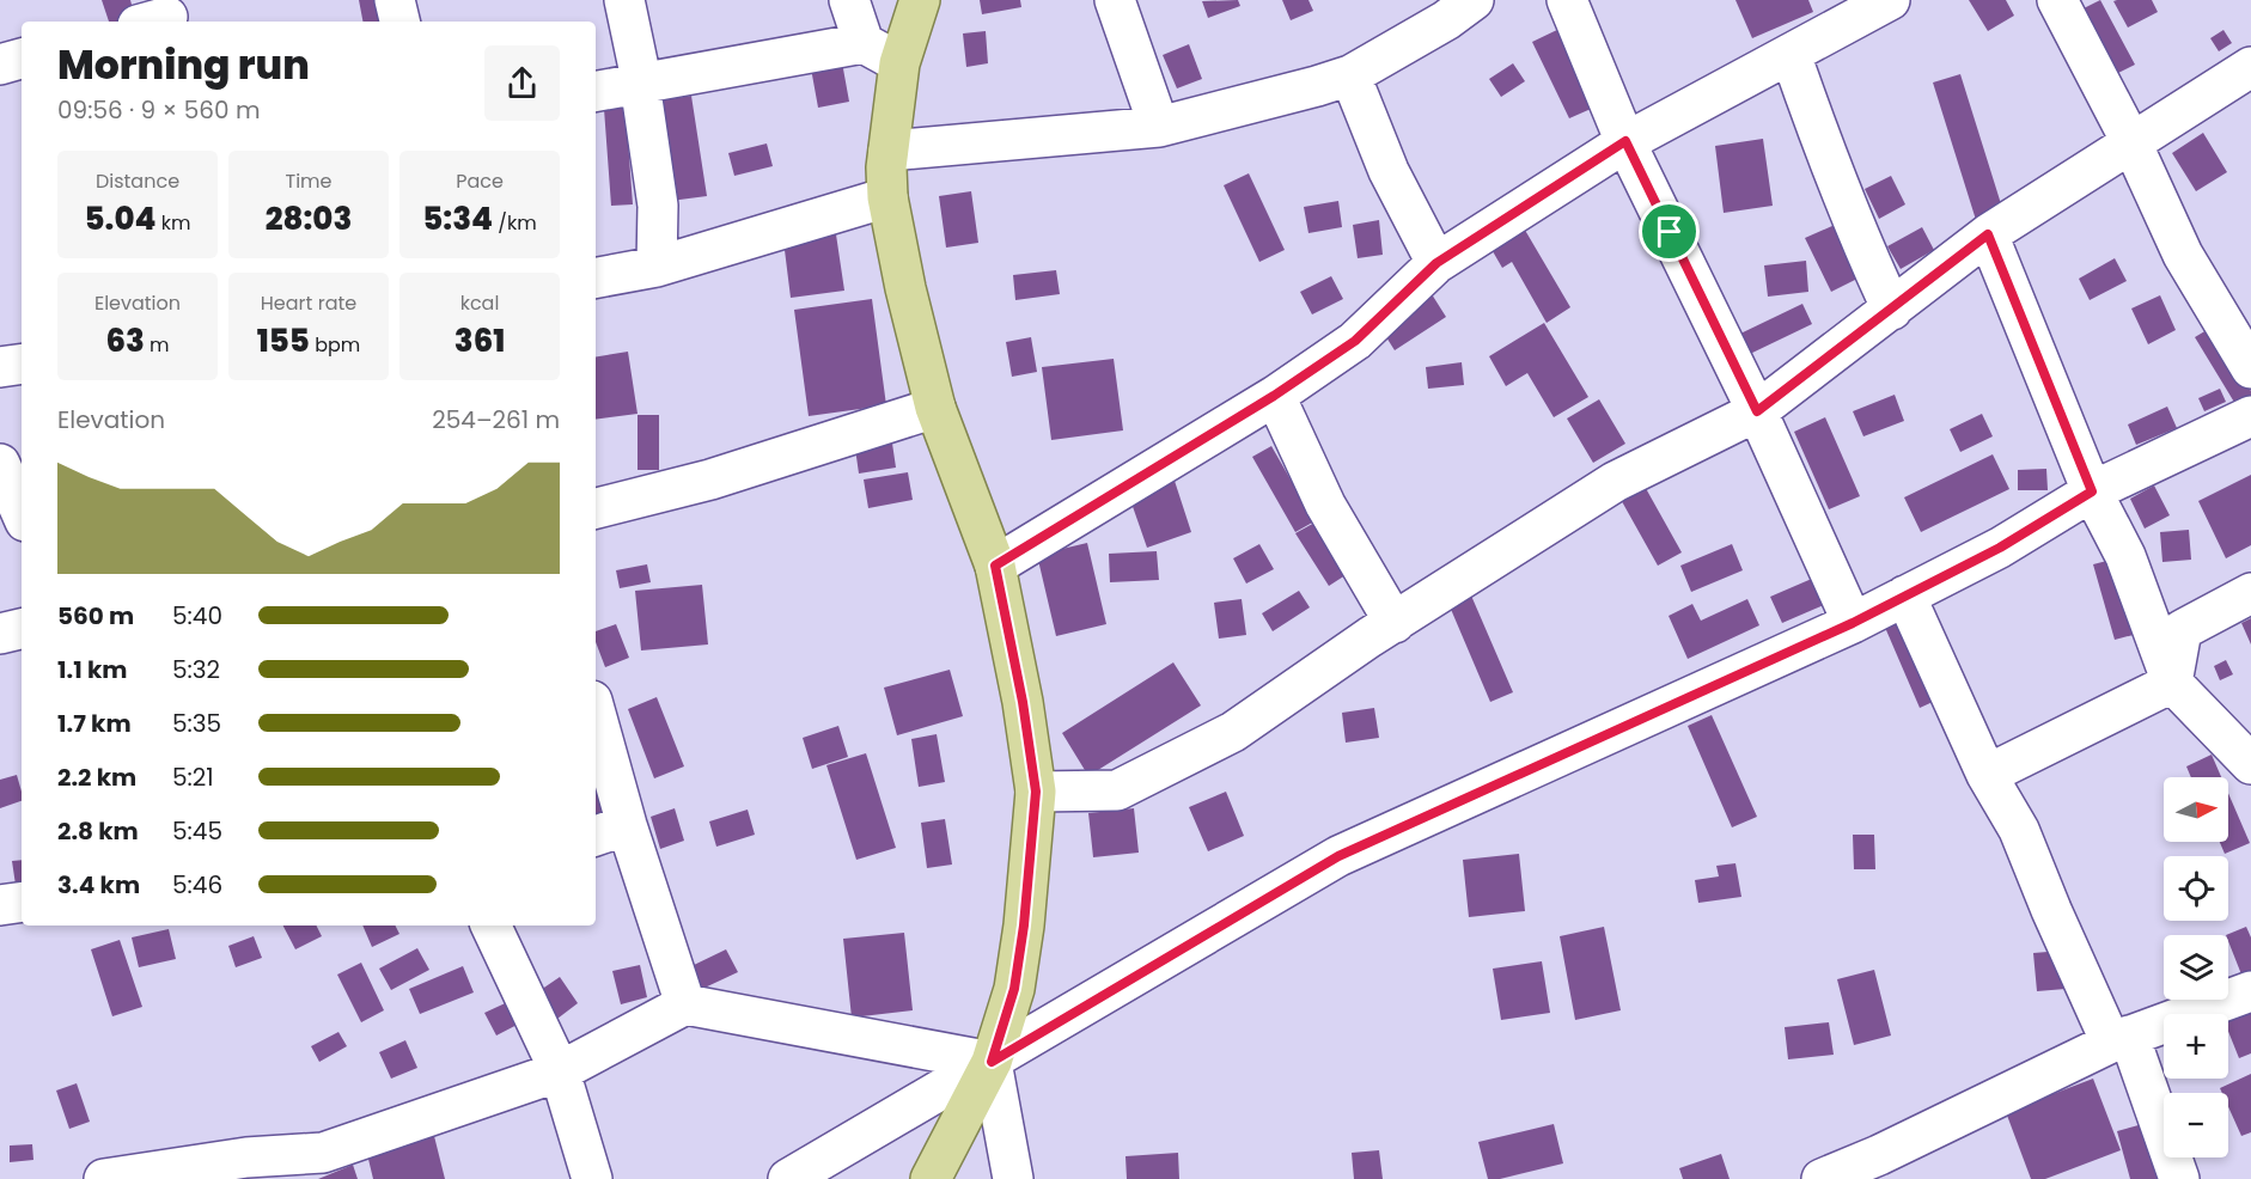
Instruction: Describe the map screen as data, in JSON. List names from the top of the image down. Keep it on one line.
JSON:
{"north":"right","page":{"heading":["Morning run","09:56 · 9 × 560 m"],"stats":[["Distance","5.04 km"],["Time","28:03"],["Pace","5:34 /km"],["Elevation","63 m"],["Heart rate","155 bpm"],["kcal","361"]],"chart":["Elevation","254–261 m"],"list":[{"name":"560 m","note":"5:40"},{"name":"1.1 km","note":"5:32"},{"name":"1.7 km","note":"5:35"},{"name":"2.2 km","note":"5:21"},{"name":"2.8 km","note":"5:45"},{"name":"3.4 km","note":"5:46"}],"map_buttons":["+","−"]}}
